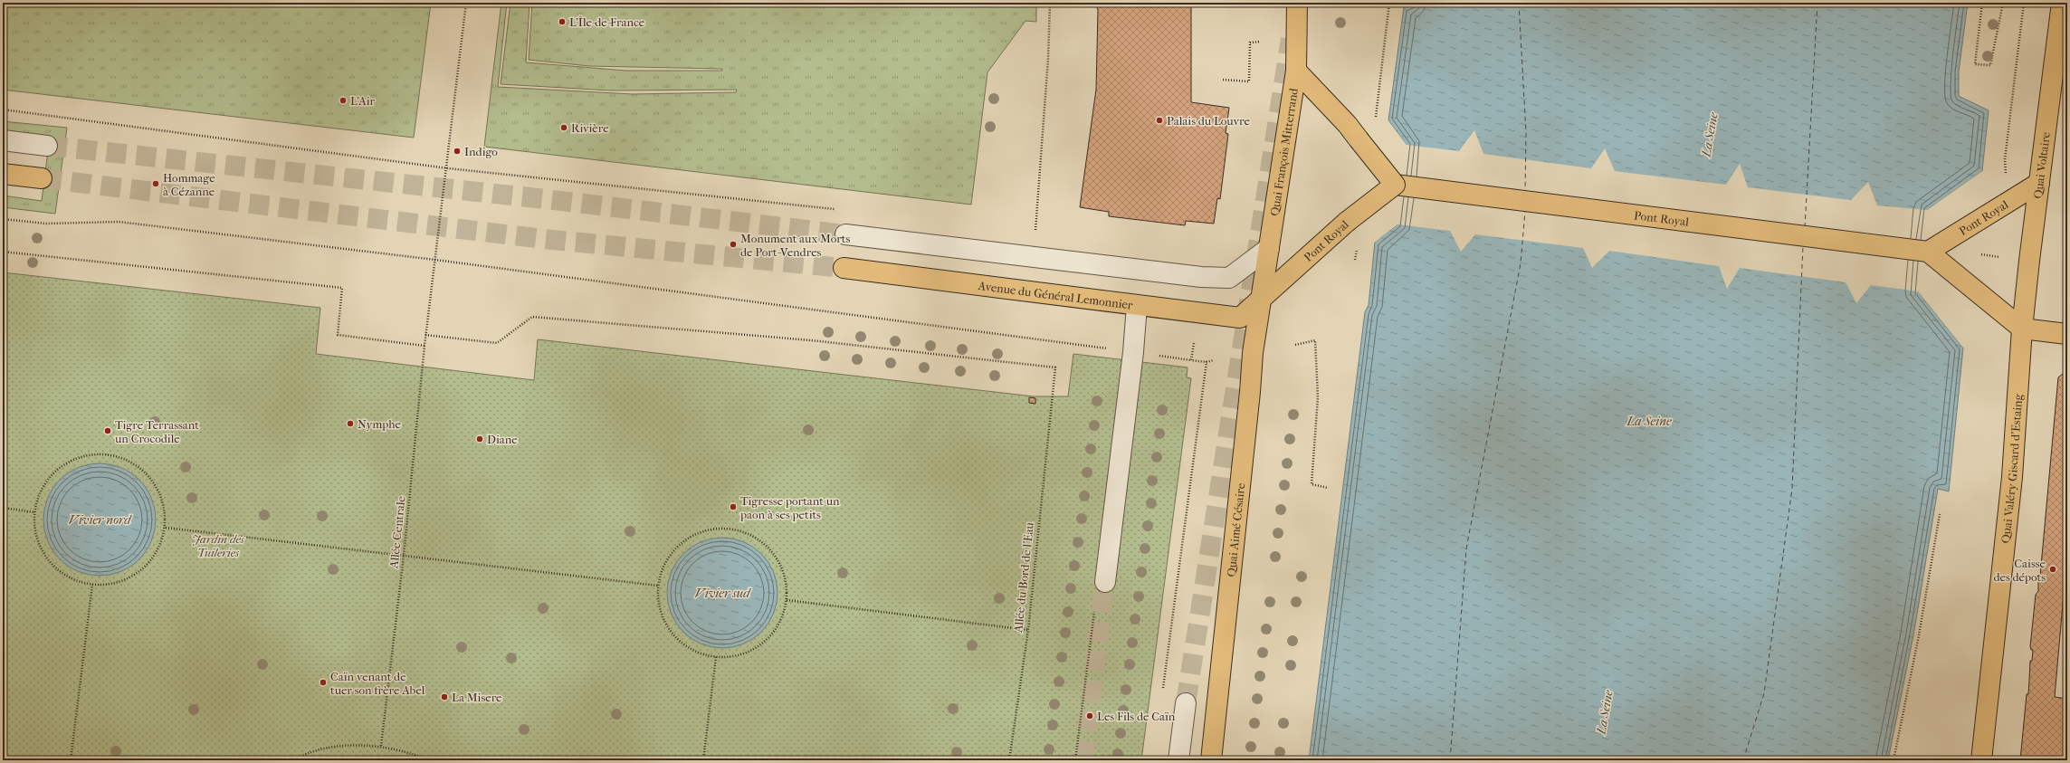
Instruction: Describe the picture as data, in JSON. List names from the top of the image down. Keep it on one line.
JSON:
{"streets":{"main road":["Quai François Mitterrand","Quai Voltaire","Pont Royal","Avenue du Général Lemonnier","Quai Valéry Giscard d'Estaing","Quai Aimé Césaire"],"path":["Allée Centrale","Allée du Bord de l'Eau"]},"crossings":[["Quai François Mitterrand","Pont Royal"],["Quai François Mitterrand","Avenue du Général Lemonnier"],["Quai François Mitterrand","Quai Aimé Césaire"],["Quai Voltaire","Pont Royal"],["Quai Voltaire","Quai Valéry Giscard d'Estaing"],["Pont Royal","Avenue du Général Lemonnier"],["Pont Royal","Quai Aimé Césaire"],["Avenue du Général Lemonnier","Quai Aimé Césaire"],["Allée Centrale","Allée du Bord de l'Eau"]],"water":["La Seine","Vivier nord","Vivier sud"],"parks":["Jardin des Tuileries"],"places":["L'Île-de-France","L'Air","Palais du Louvre","Rivière","Indigo","Hommage à Cézanne","Monument aux Morts de Port-Vendres","Nymphe","Tigre Terrassant un Crocodile","Diane","Tigresse portant un paon à ses petits","Caisse des dépots","Caïn venant de tuer son frère Abel","La Misere","Les Fils de Caïn"]}
